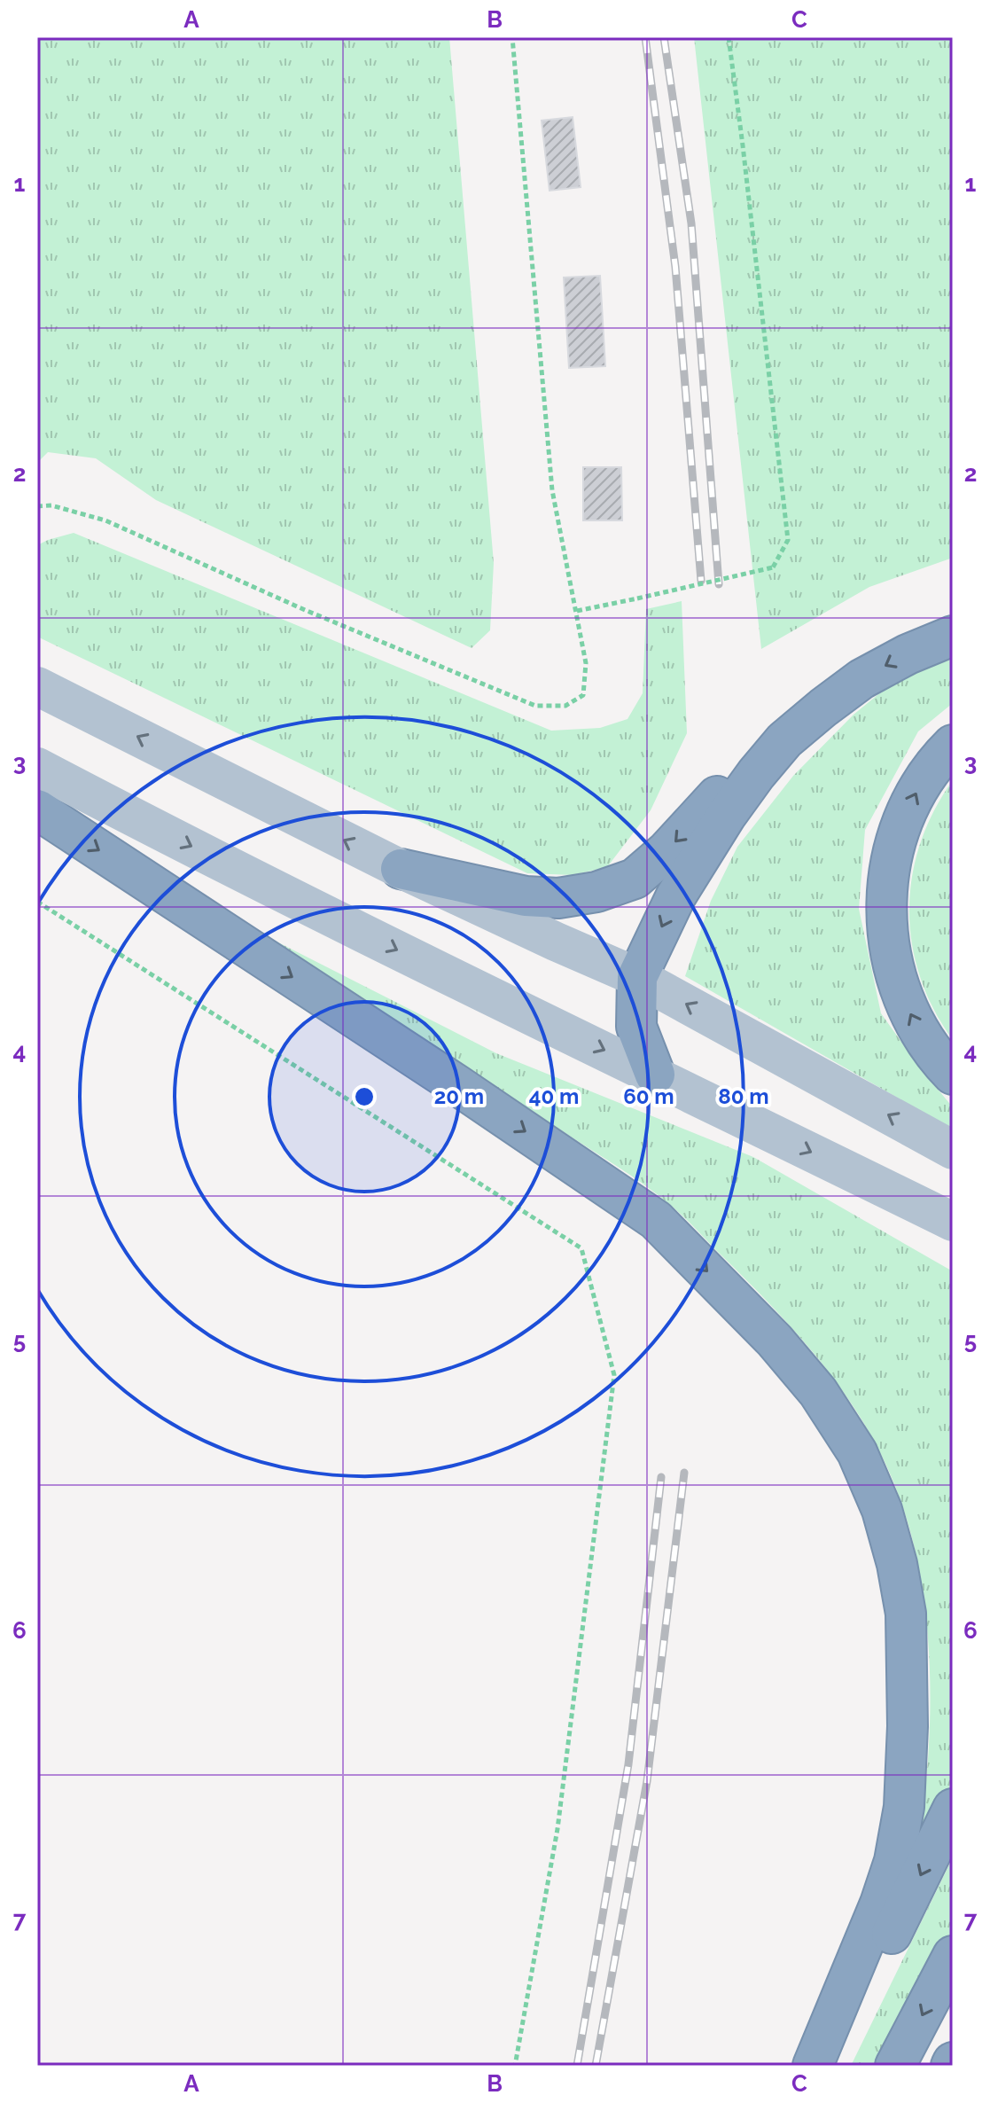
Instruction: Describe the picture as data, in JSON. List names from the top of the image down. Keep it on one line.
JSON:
{"grid":{"columns":["A","B","C"],"rows":["1","2","3","4","5","6","7"]},"rings":["20 m","40 m","60 m","80 m"]}
